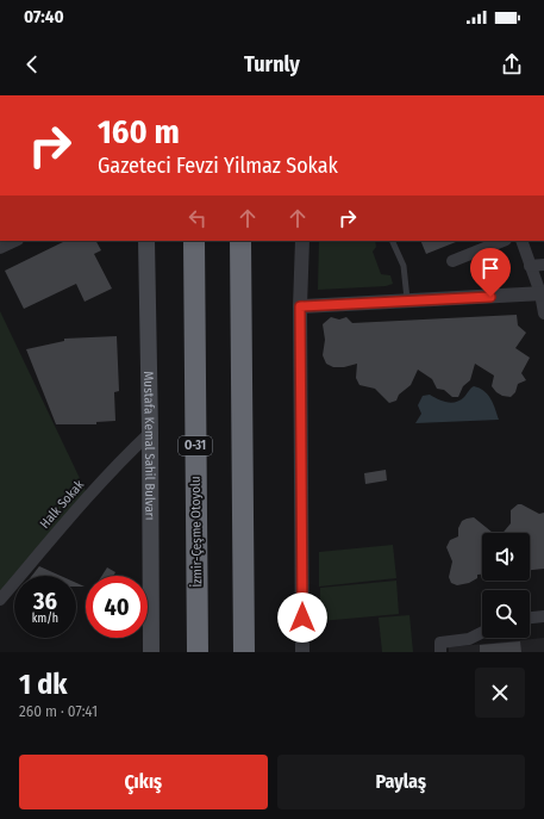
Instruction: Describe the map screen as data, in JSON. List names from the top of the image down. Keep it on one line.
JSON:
{"streets":{"highway":["O-31","İzmir-Çeşme Otoyolu"],"main road":["Mustafa Kemal Sahil Bulvarı"],"street":["Halk Sokak"]},"crossings":[["Mustafa Kemal Sahil Bulvarı","Halk Sokak"]],"page":{"status":"07:40","header":"Turnly","turn":["160 m","Gazeteci Fevzi Yilmaz Sokak"],"speed":"36 km/h","limit":"40","heading":["1 dk","260 m · 07:41"],"buttons":["Çıkış","Paylaş"]}}
